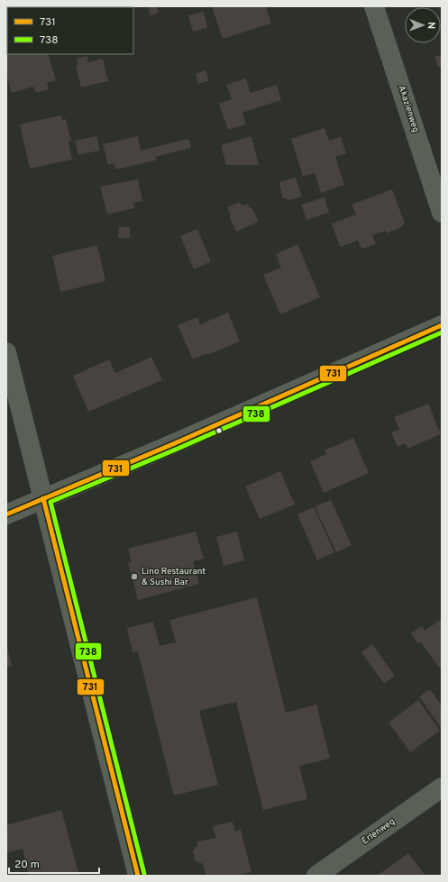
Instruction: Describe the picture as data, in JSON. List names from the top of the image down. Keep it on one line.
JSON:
{"streets":{"street":["Akazienweg","Erlenweg"]},"places":["Lino Restaurant & Sushi Bar"],"lines":["transit line 731","transit line 738"],"legend":["731","738"],"scale_bar":"20 m","north":"right"}
